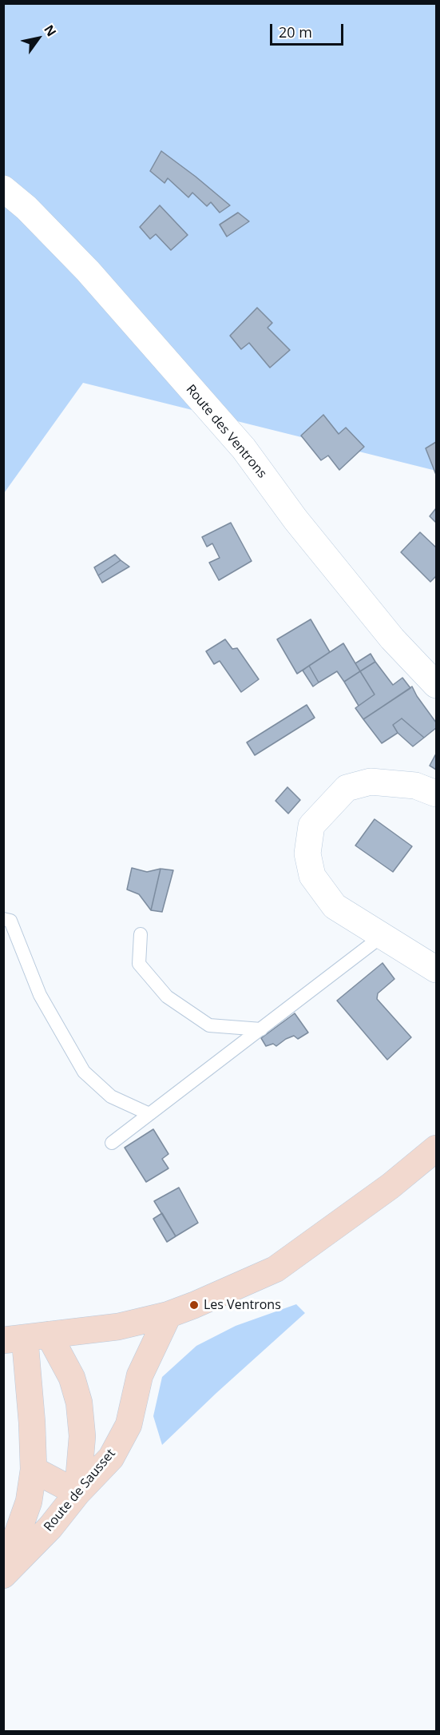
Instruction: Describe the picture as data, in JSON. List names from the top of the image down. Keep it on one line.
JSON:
{"streets":{"main road":["Route de Sausset"],"street":["Route des Ventrons"]},"places":["Les Ventrons"],"scale_bar":"20 m","north":"top right"}
